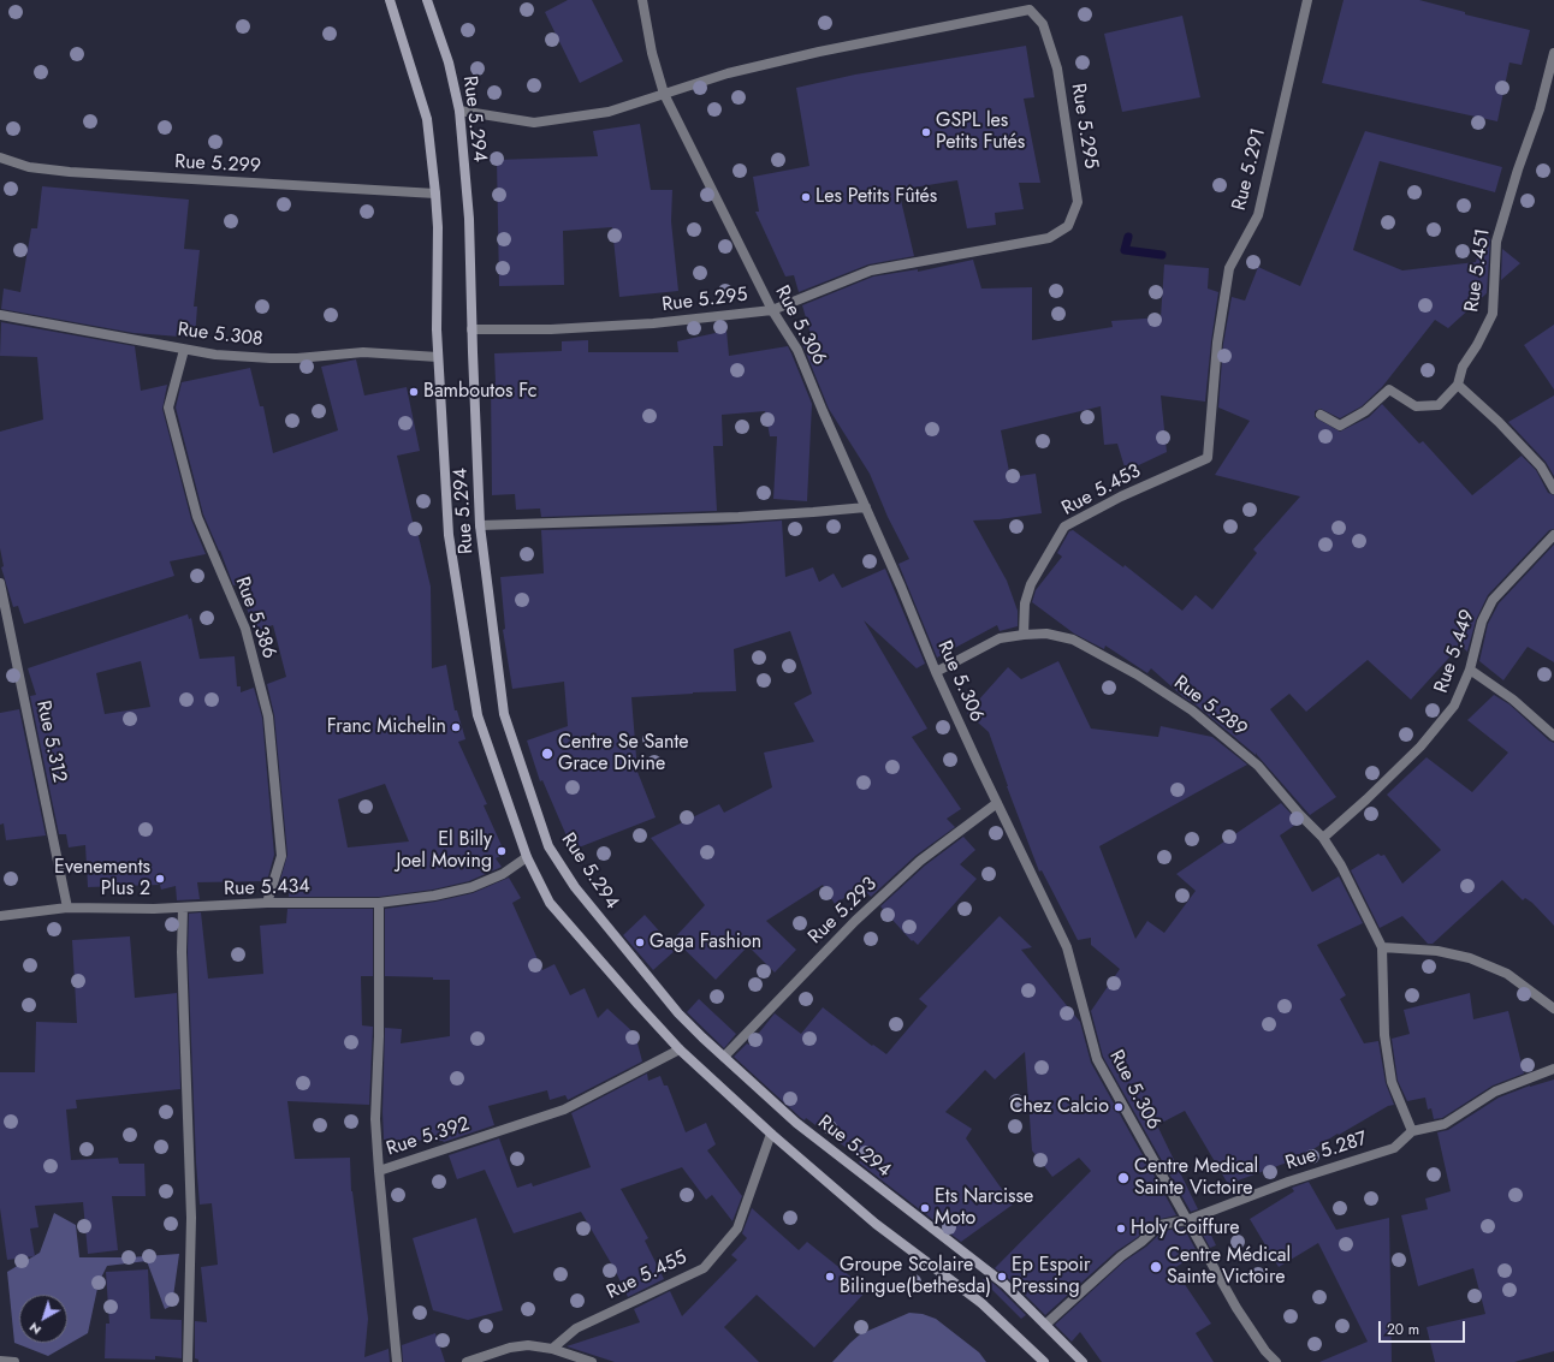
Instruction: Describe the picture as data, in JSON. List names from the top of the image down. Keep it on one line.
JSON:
{"streets":{"main road":["Rue 5.294"],"street":["Rue 5.295","Rue 5.299","Rue 5.291","Rue 5.451","Rue 5.306","Rue 5.308","Rue 5.453","Rue 5.386","Rue 5.449","Rue 5.289","Rue 5.312","Rue 5.434","Rue 5.293","Rue 5.392","Rue 5.287","Rue 5.455"]},"crossings":[["Rue 5.294","Rue 5.295"],["Rue 5.294","Rue 5.299"],["Rue 5.294","Rue 5.308"],["Rue 5.294","Rue 5.434"],["Rue 5.294","Rue 5.293"],["Rue 5.294","Rue 5.392"],["Rue 5.294","Rue 5.287"],["Rue 5.294","Rue 5.455"],["Rue 5.295","Rue 5.306"],["Rue 5.291","Rue 5.453"],["Rue 5.306","Rue 5.289"],["Rue 5.306","Rue 5.293"],["Rue 5.306","Rue 5.287"],["Rue 5.308","Rue 5.386"],["Rue 5.453","Rue 5.289"],["Rue 5.386","Rue 5.434"],["Rue 5.449","Rue 5.289"],["Rue 5.289","Rue 5.287"],["Rue 5.312","Rue 5.434"],["Rue 5.434","Rue 5.392"]],"places":["GSPL les Petits Futés","Les Petits Fûtés","Bamboutos Fc","Franc Michelin","Centre Se Sante Grace Divine","El Billy Joel Moving","Evenements Plus 2","Gaga Fashion","Chez Calcio","Centre Medical Sainte Victoire","Ets Narcisse Moto","Holy Coiffure","Centre Médical Sainte Victoire","Groupe Scolaire Bilingue(bethesda)","Ep Espoir Pressing"],"scale_bar":"20 m","north":"bottom left"}
